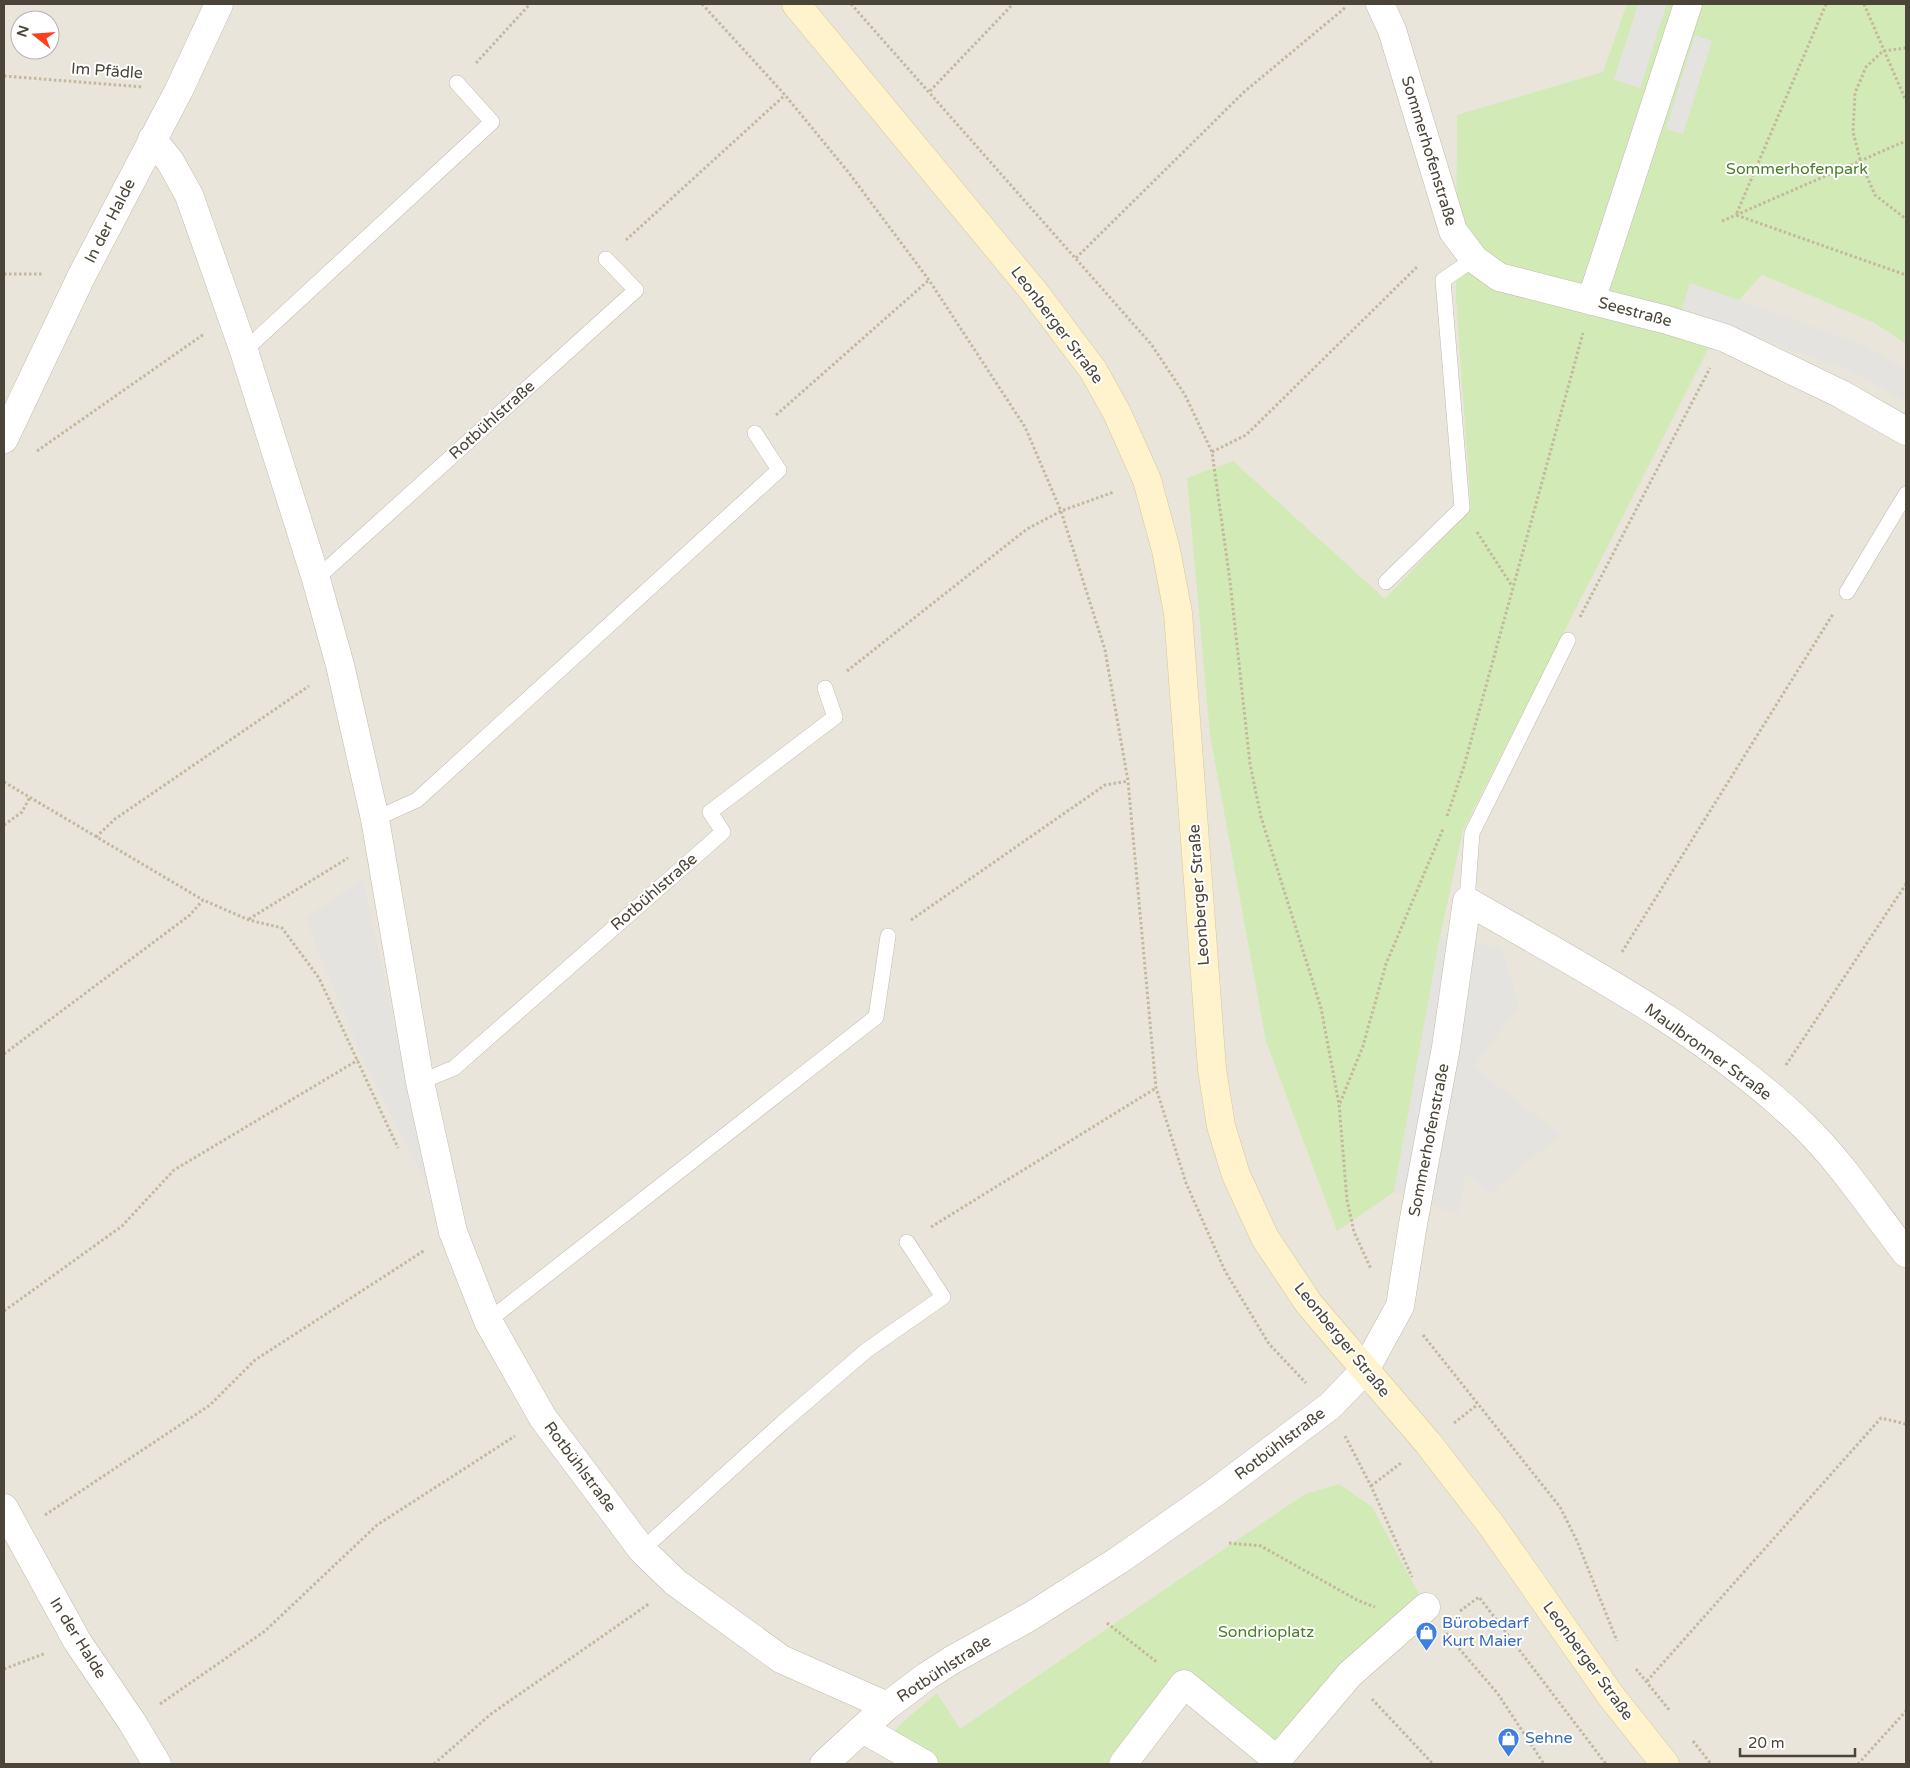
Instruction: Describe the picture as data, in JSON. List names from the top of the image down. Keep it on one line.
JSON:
{"streets":{"main road":["Leonberger Straße"],"street":["Sommerhofenstraße","In der Halde","Seestraße","Rotbühlstraße","Maulbronner Straße"],"path":["Im Pfädle"]},"crossings":[["Im Pfädle","In der Halde"],["Sommerhofenstraße","Seestraße"],["Sommerhofenstraße","Leonberger Straße"],["Sommerhofenstraße","Rotbühlstraße"],["Sommerhofenstraße","Maulbronner Straße"],["In der Halde","Rotbühlstraße"],["Leonberger Straße","Rotbühlstraße"]],"parks":["Sommerhofenpark","Sondrioplatz"],"places":{"shop":["Bürobedarf Kurt Maier","Sehne"]},"scale_bar":"20 m","north":"left"}
